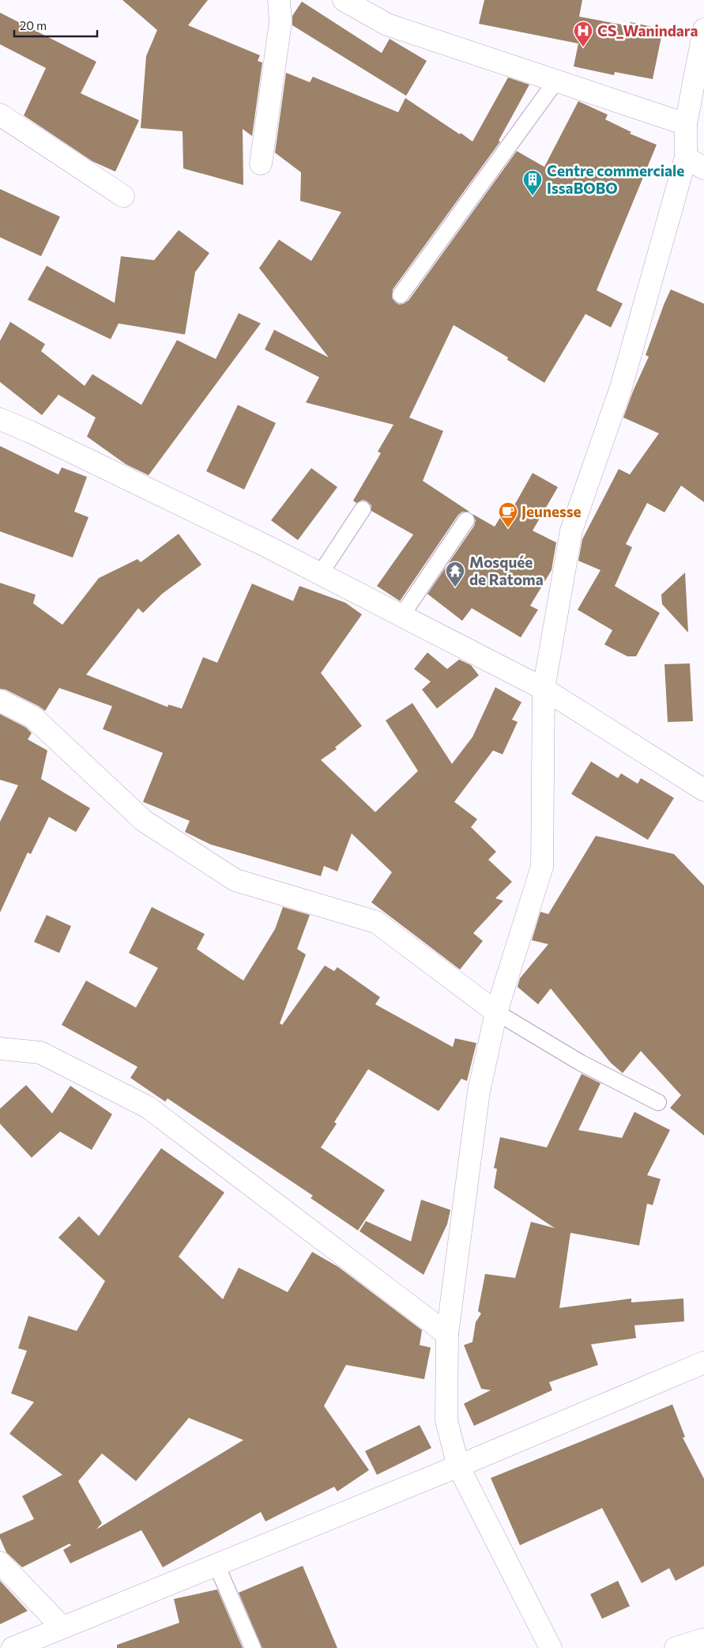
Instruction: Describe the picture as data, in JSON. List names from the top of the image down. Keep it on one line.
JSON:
{"places":{"hospital":["CS_Wanindara"],"building":["Centre commerciale IssaBOBO"],"cafe":["Jeunesse"],"temple":["Mosquée de Ratoma"]},"scale_bar":"20 m"}
